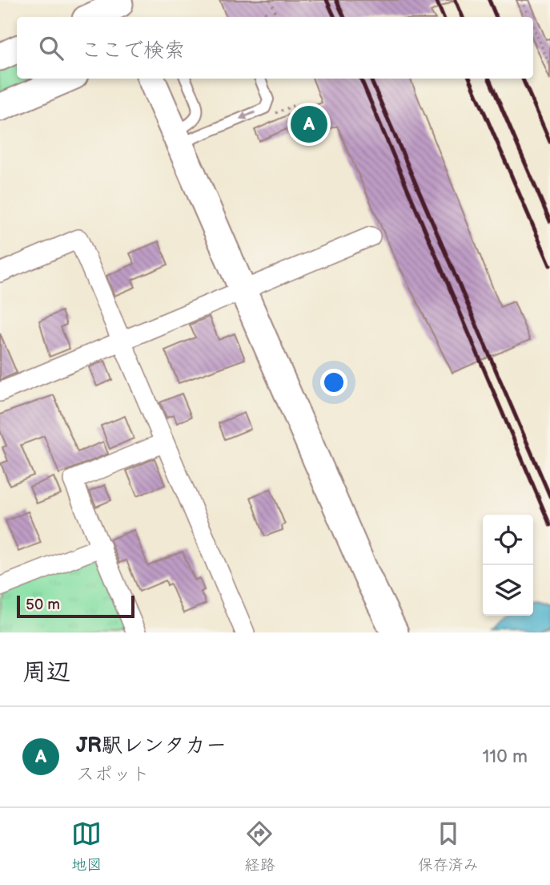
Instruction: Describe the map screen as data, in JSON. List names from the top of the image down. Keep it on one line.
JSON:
{"scale_bar":"50 m","page":{"search":"ここで検索","pins":"A","scale":"50 m","heading":"周辺","list":[{"mark":"A","name":"JR駅レンタカー","note":"スポット","value":"110 m"}],"nav":["地図","経路","保存済み"]}}
